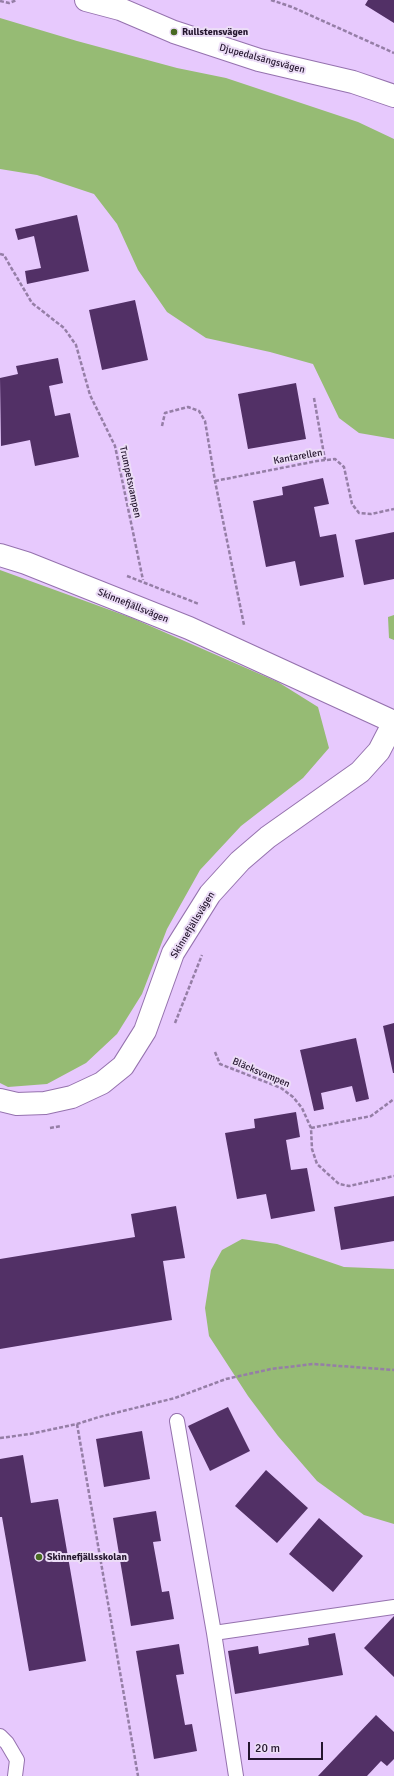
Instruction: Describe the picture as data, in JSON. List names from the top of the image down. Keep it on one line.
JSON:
{"streets":{"street":["Djupedalsängsvägen","Skinnefjällsvägen"],"path":["Kantarellen","Trumpetsvampen","Bläcksvampen"]},"places":["Rullstensvägen","Skinnefjällsskolan"],"scale_bar":"20 m"}
